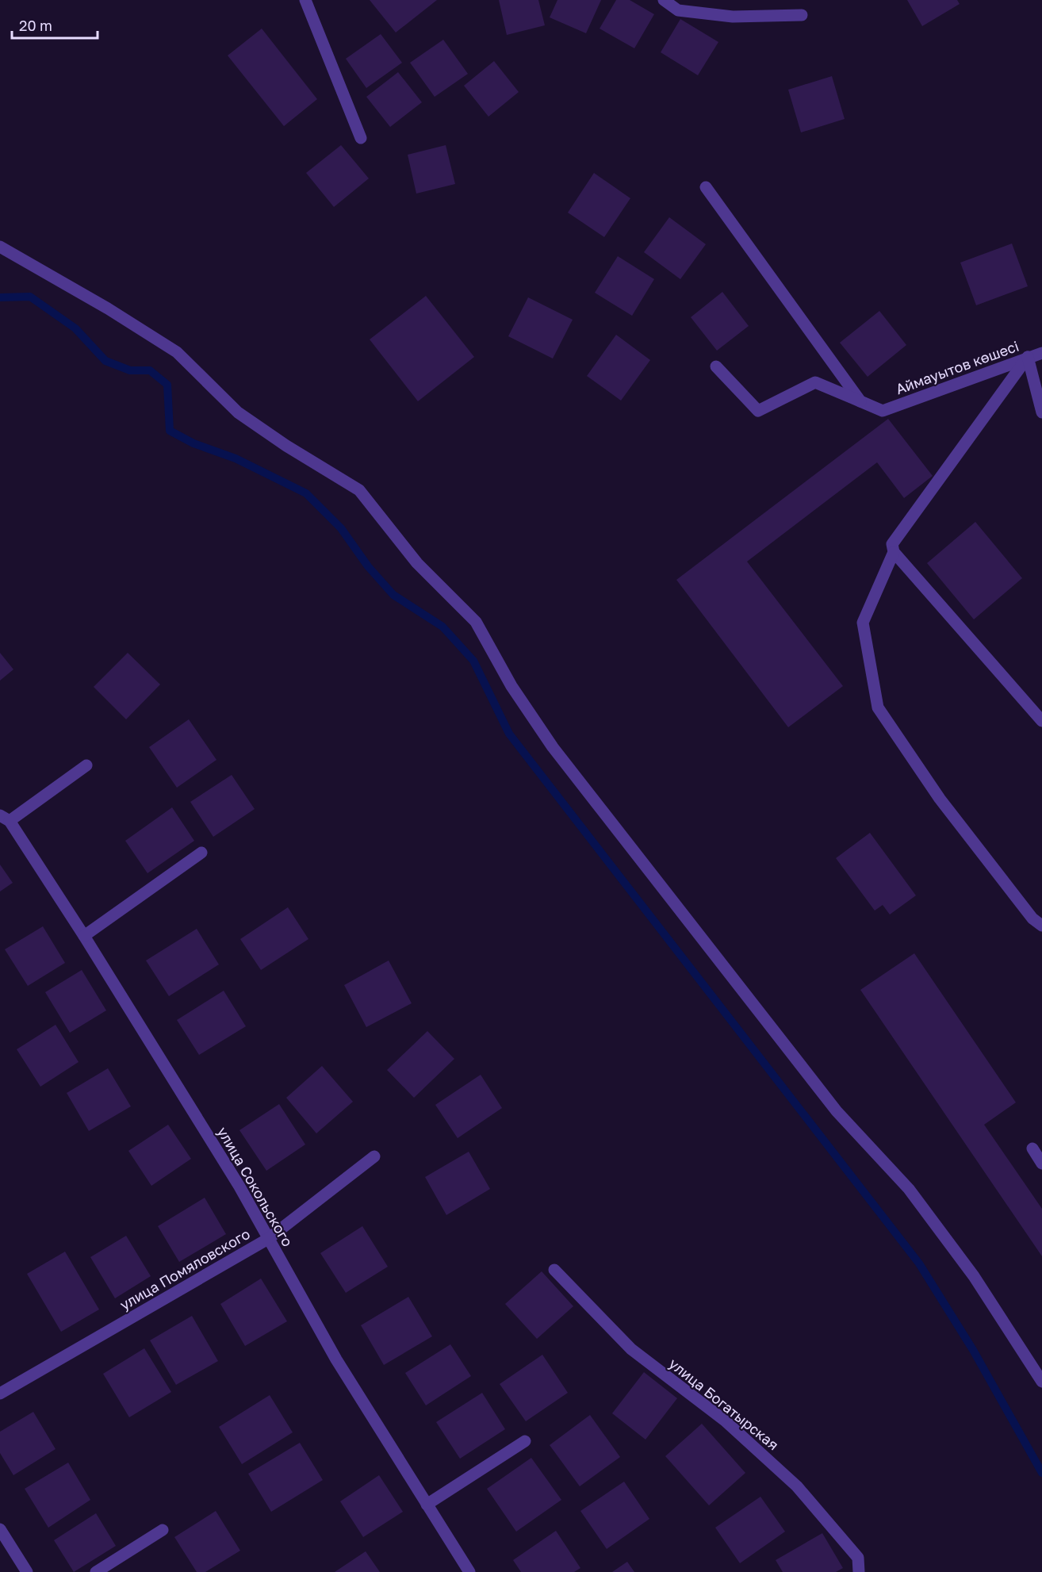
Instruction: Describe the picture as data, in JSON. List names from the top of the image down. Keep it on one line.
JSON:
{"streets":{"street":["Аймауытов көшесі","улица Сокольского","улица Помяловского","улица Богатырская"]},"crossings":[["улица Сокольского","улица Помяловского"]],"scale_bar":"20 m"}
